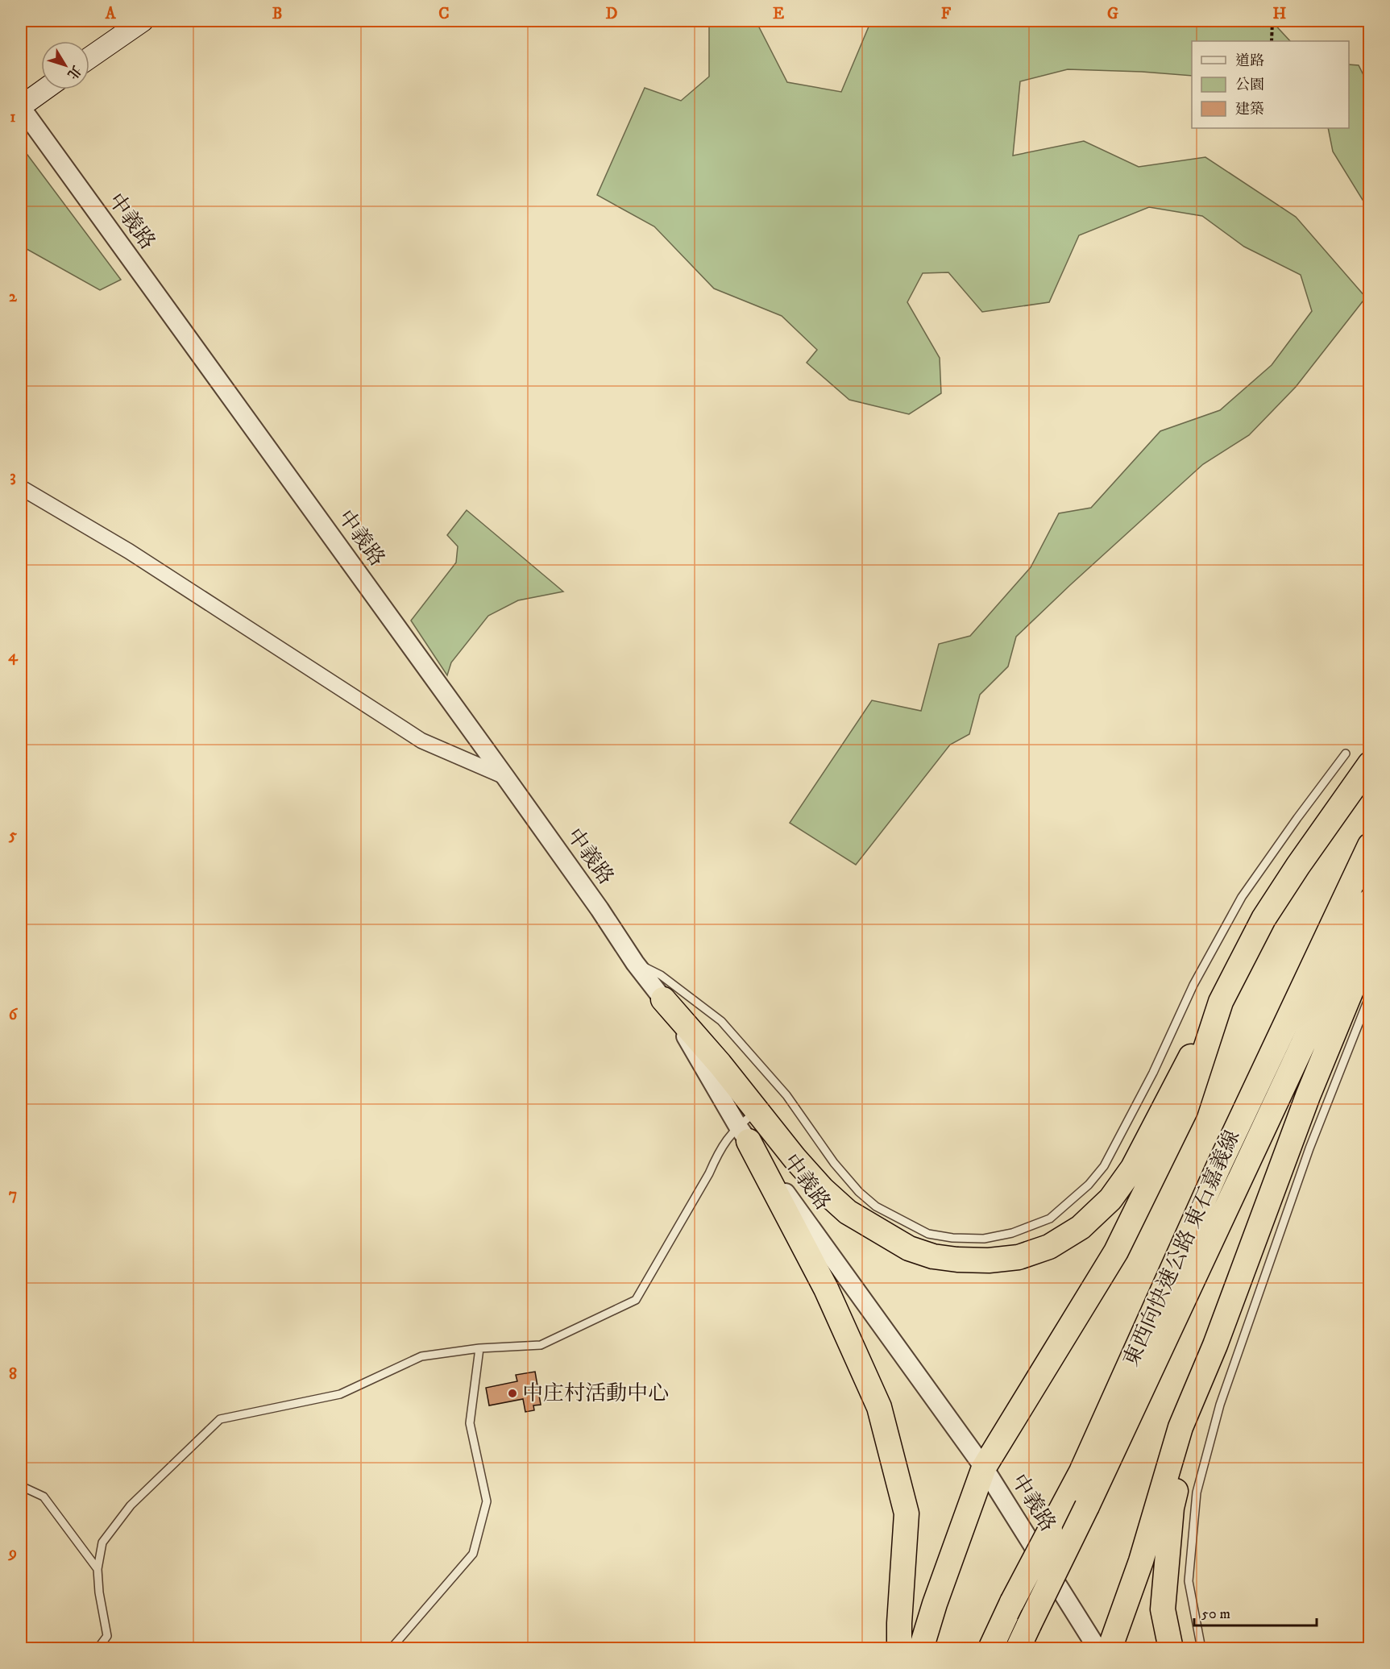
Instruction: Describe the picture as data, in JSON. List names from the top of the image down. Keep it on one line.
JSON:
{"streets":{"highway":["東西向快速公路 東石嘉義線"],"street":["中義路"]},"places":["中庄村活動中心"],"legend":["道路","公園","建築"],"scale_bar":"50 m","north":"bottom right","grid":{"columns":["A","B","C","D","E","F","G","H"],"rows":["1","2","3","4","5","6","7","8","9"]}}
